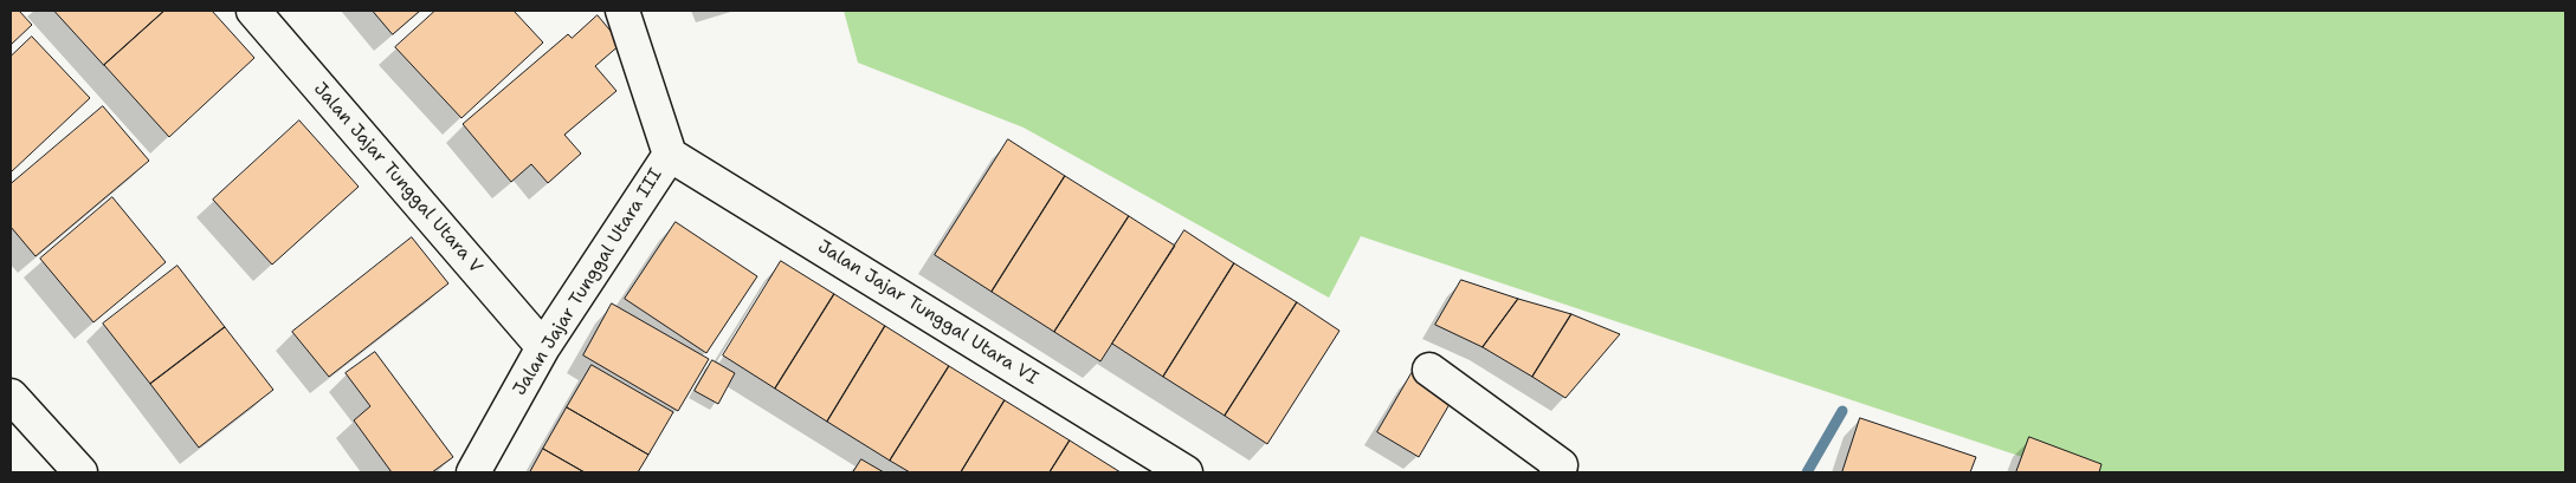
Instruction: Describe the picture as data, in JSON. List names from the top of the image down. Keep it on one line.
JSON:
{"streets":{"street":["Jalan Jajar Tunggal Utara V","Jalan Jajar Tunggal Utara III","Jalan Jajar Tunggal Utara VI"]},"crossings":[["Jalan Jajar Tunggal Utara V","Jalan Jajar Tunggal Utara III"],["Jalan Jajar Tunggal Utara III","Jalan Jajar Tunggal Utara VI"]]}
